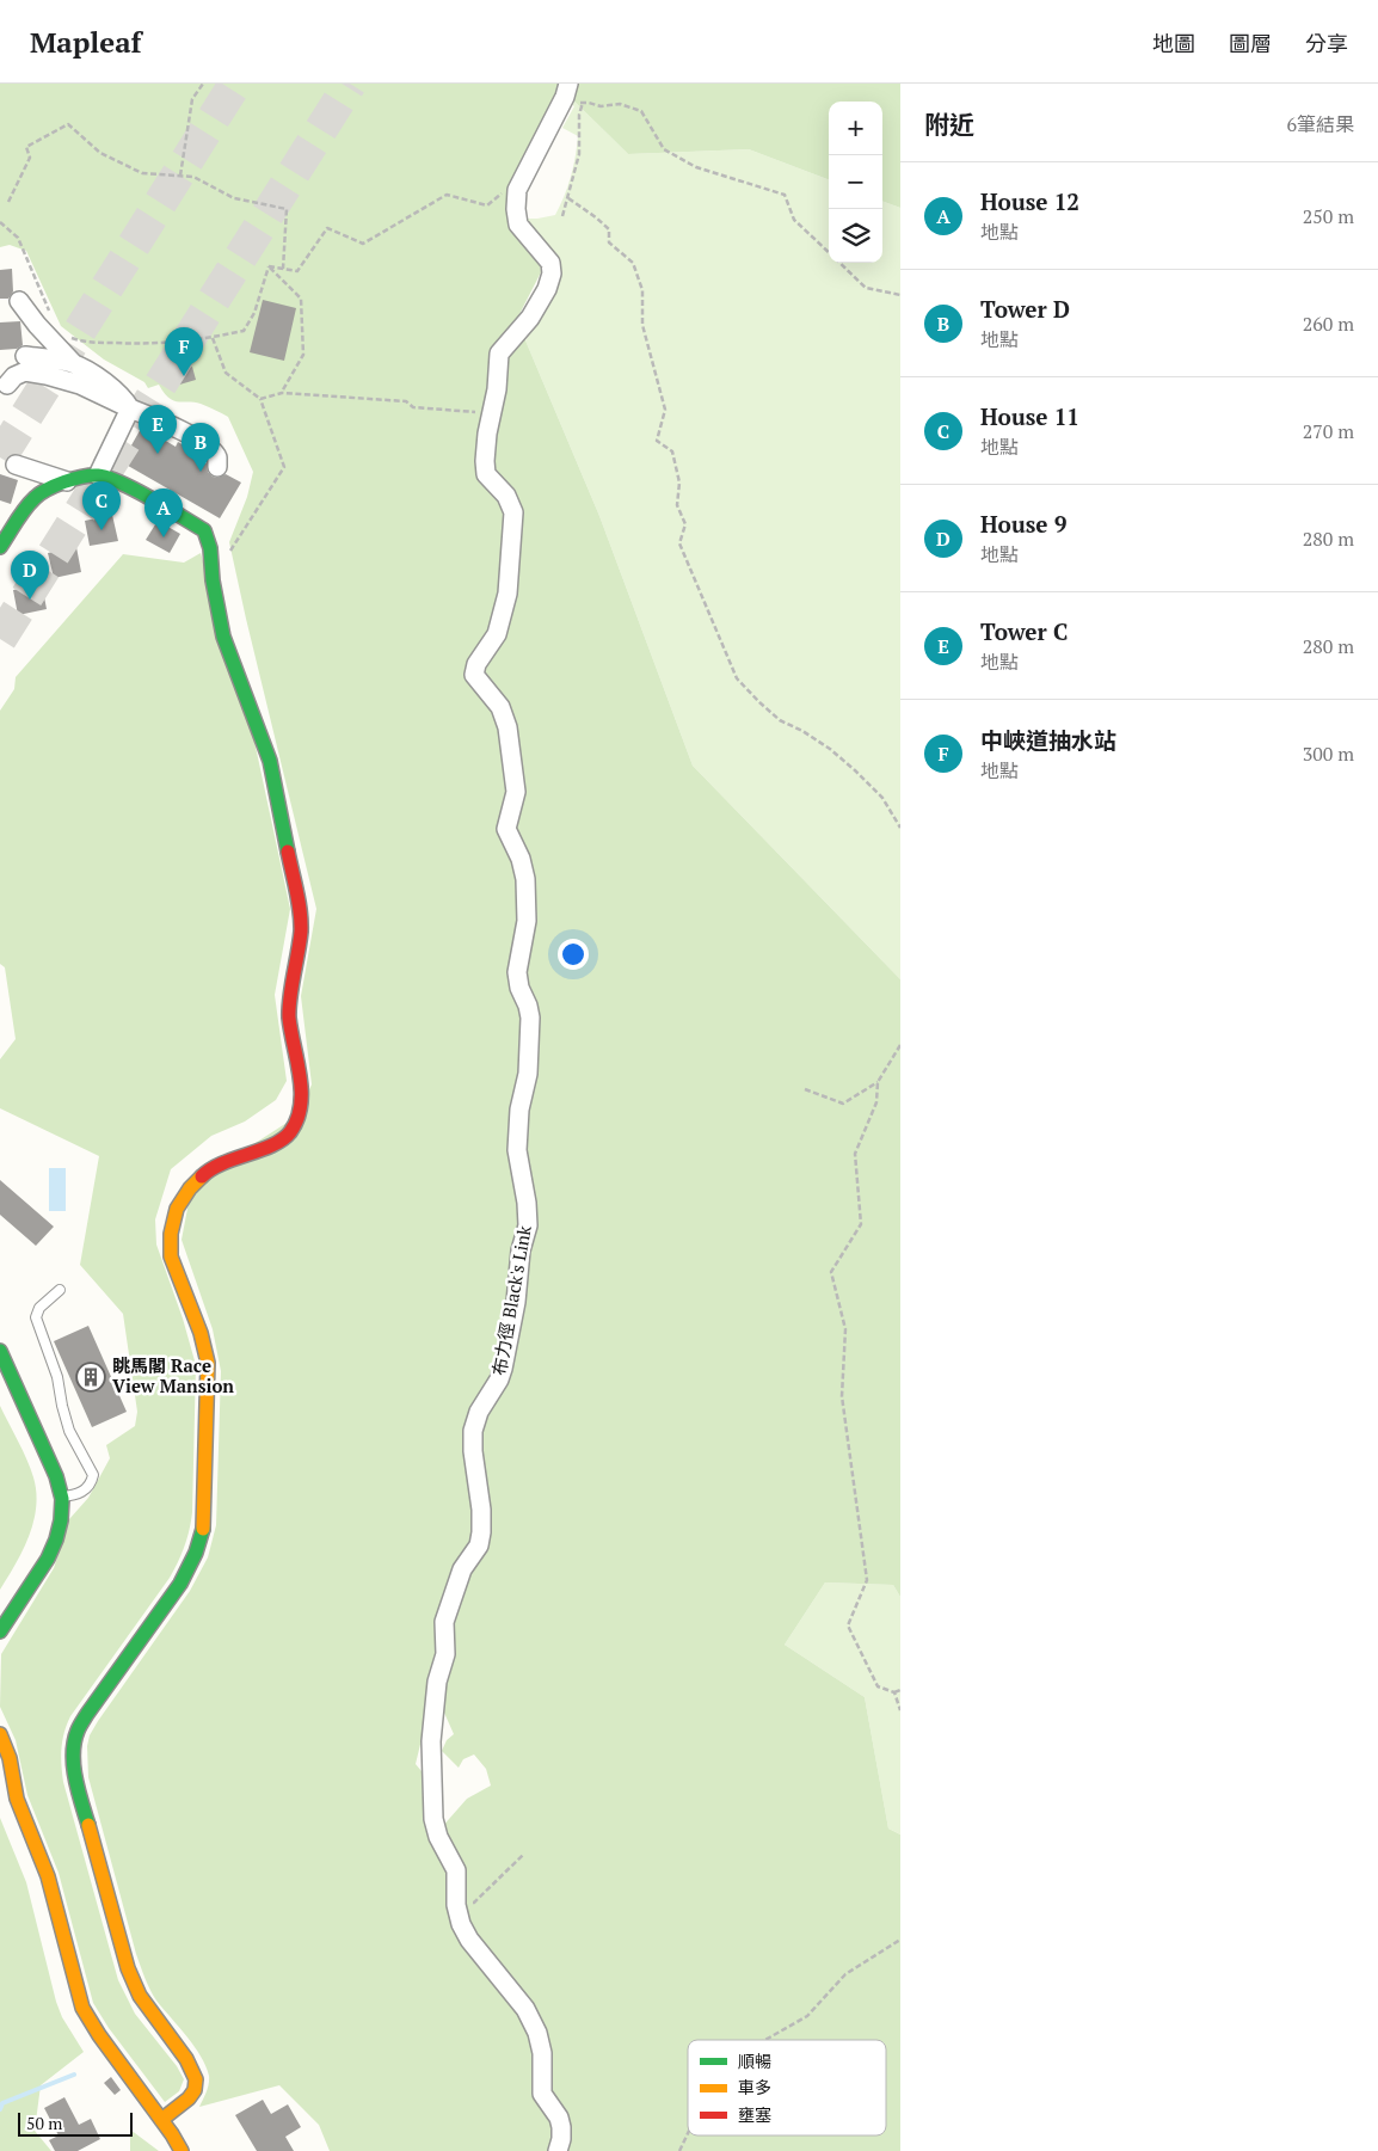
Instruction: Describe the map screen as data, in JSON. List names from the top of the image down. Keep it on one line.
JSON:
{"streets":{"street":["布力徑 Black's Link"]},"places":{"building":["眺馬閣 Race View Mansion"]},"legend":["順暢","車多","壅塞"],"scale_bar":"50 m","page":{"header":"Mapleaf","nav":["地圖","圖層","分享"],"heading":["附近","6筆結果"],"map_buttons":["+","−"],"list":[{"mark":"A","name":"House 12","note":"地點","value":"250 m"},{"mark":"B","name":"Tower D","note":"地點","value":"260 m"},{"mark":"C","name":"House 11","note":"地點","value":"270 m"},{"mark":"D","name":"House 9","note":"地點","value":"280 m"},{"mark":"E","name":"Tower C","note":"地點","value":"280 m"},{"mark":"F","name":"中峽道抽水站","note":"地點","value":"300 m"}],"pins":["F","E","B","C","A","D"],"scale":"50 m"}}
